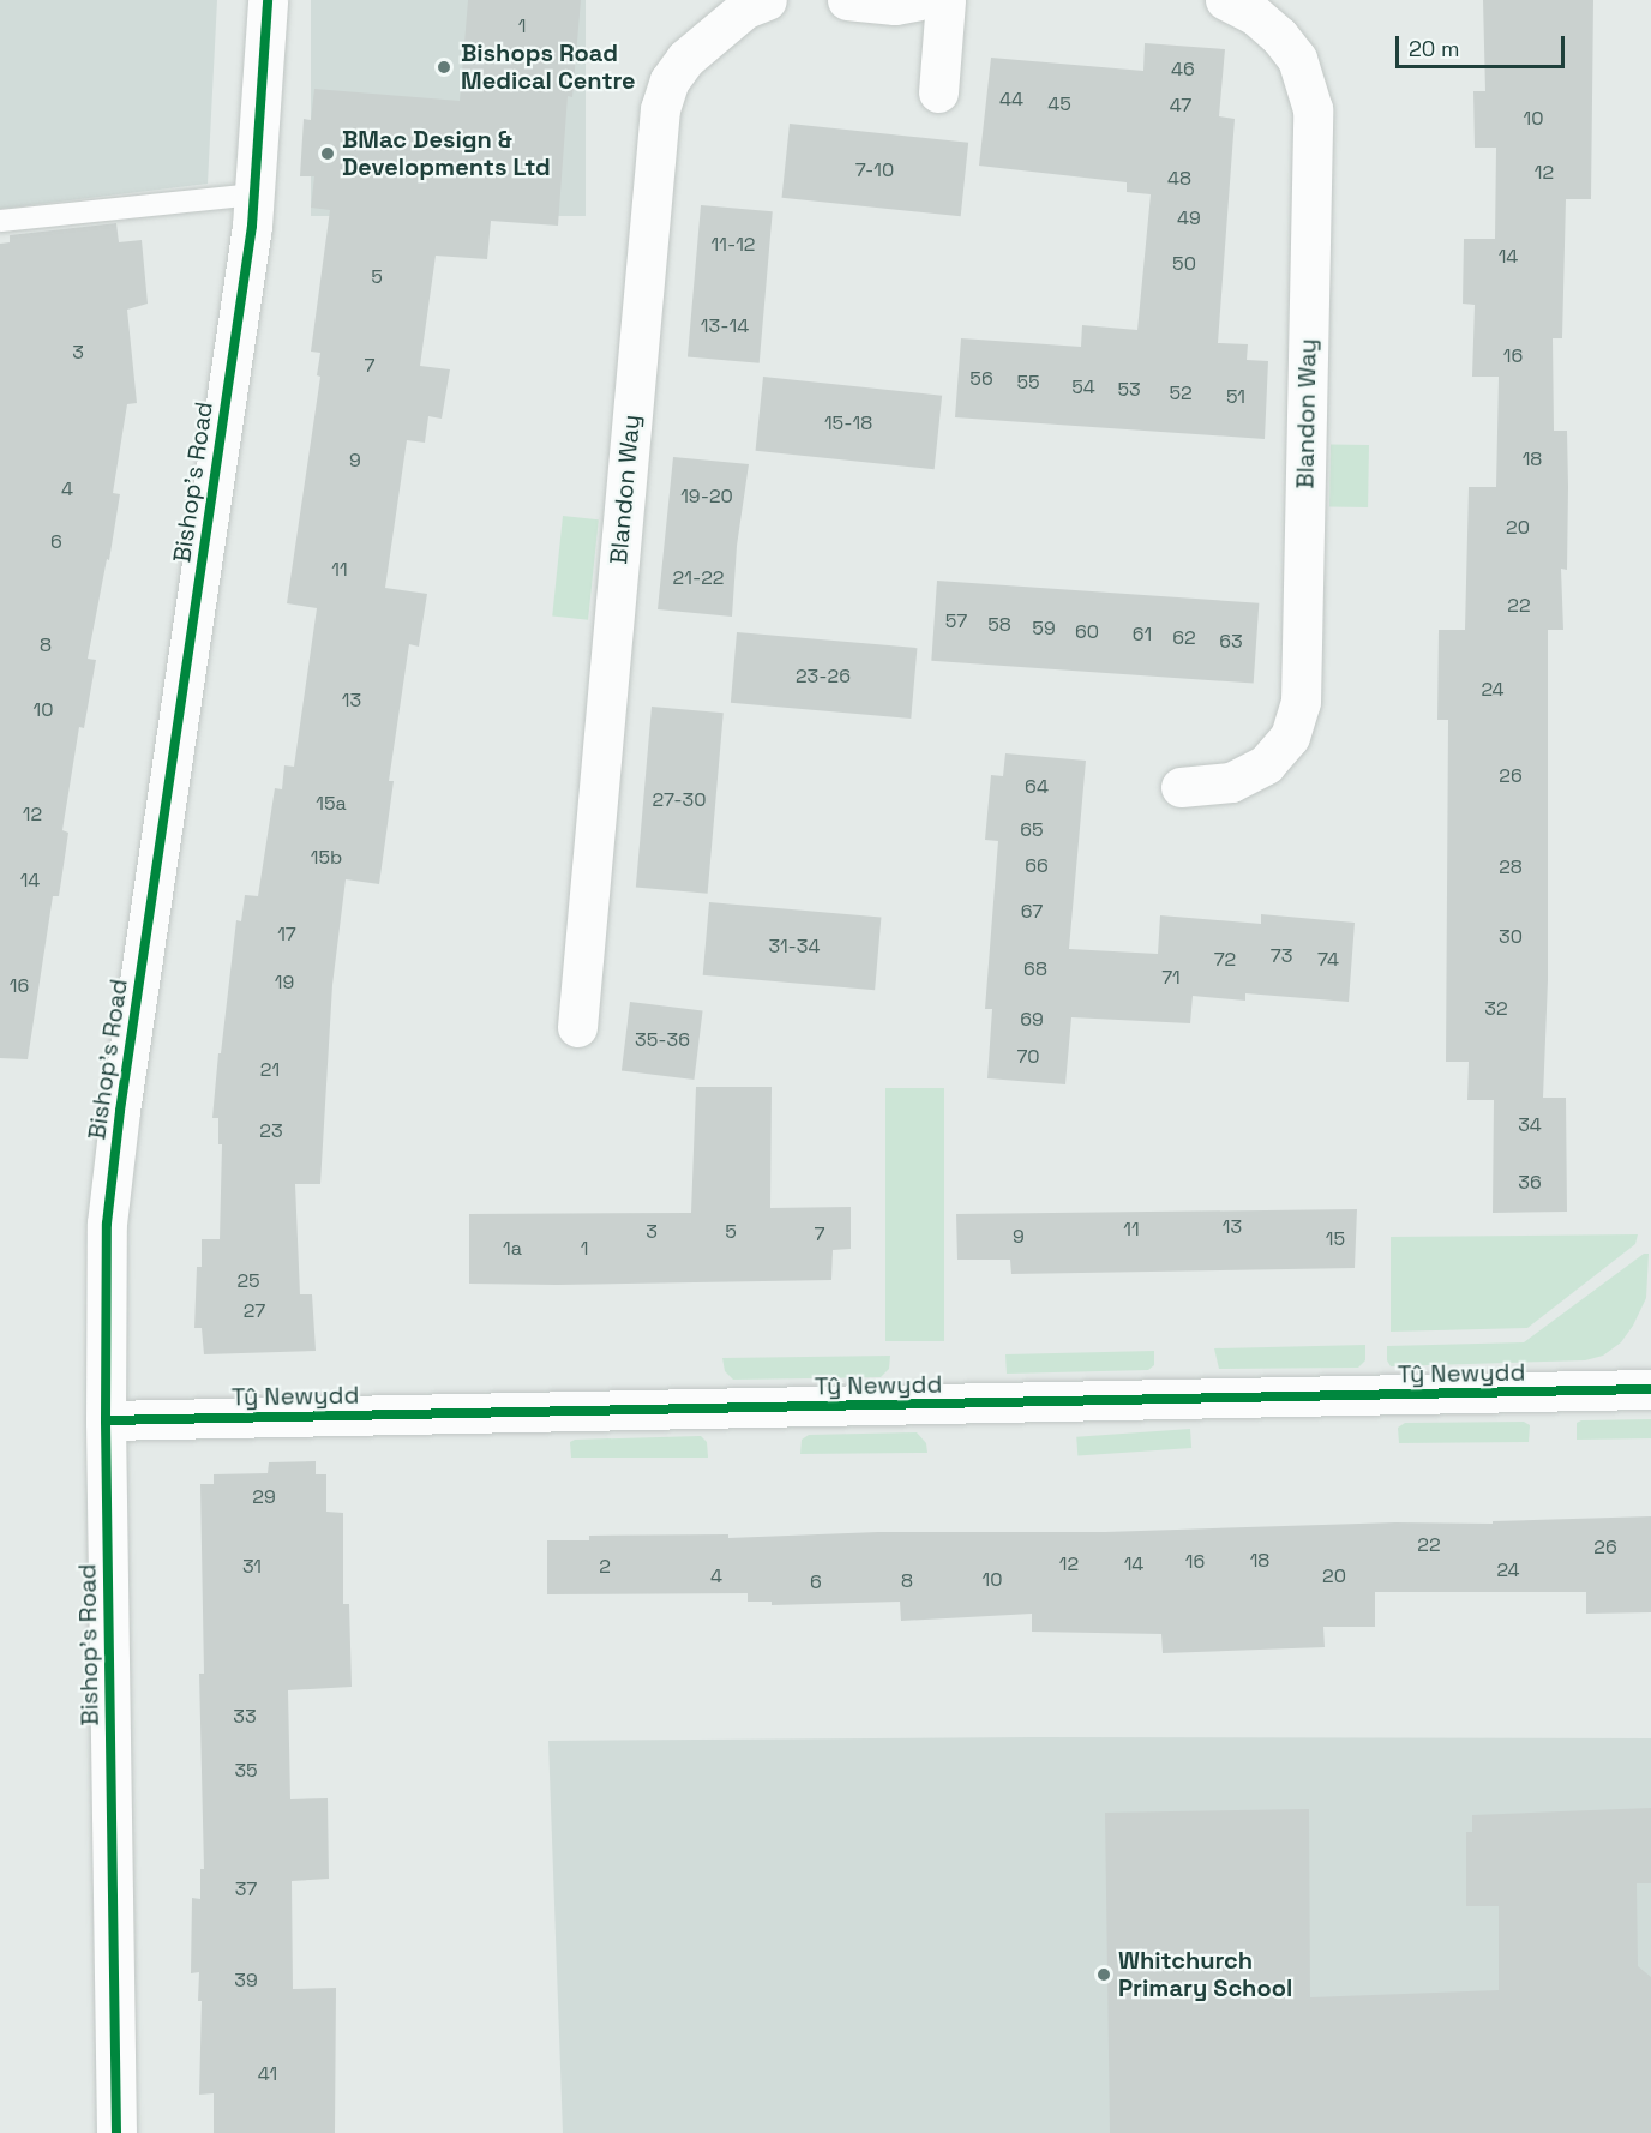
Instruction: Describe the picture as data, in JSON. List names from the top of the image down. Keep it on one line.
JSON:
{"streets":{"street":["Blandon Way","Bishop's Road","Tŷ Newydd"]},"crossings":[["Bishop's Road","Tŷ Newydd"]],"places":["Bishops Road Medical Centre","BMac Design & Developments Ltd","Whitchurch Primary School"],"house_numbers":["1","46","44","45","47","10","7-10","12","48","49","11-12","14","50","5","13-14","3","16","7","56","55","54","53","52","51","15-18","18","9","4","19-20","20","6","11","21-22","22","57","58","59","60","61","62","63","8","23-26","24","13","10","26","64","27-30","15a","12","65","15b","66","28","14","67","17","30","31-34","73","72","74","68","71","19","16","32","69","35-36","70","21","34","23","36","13","11","3","5","7","9","15","1a","1","25","27","29","22","26","18","16","12","14","31","2","24","4","20","10","8","6","33","35","37","39","41"],"scale_bar":"20 m"}
